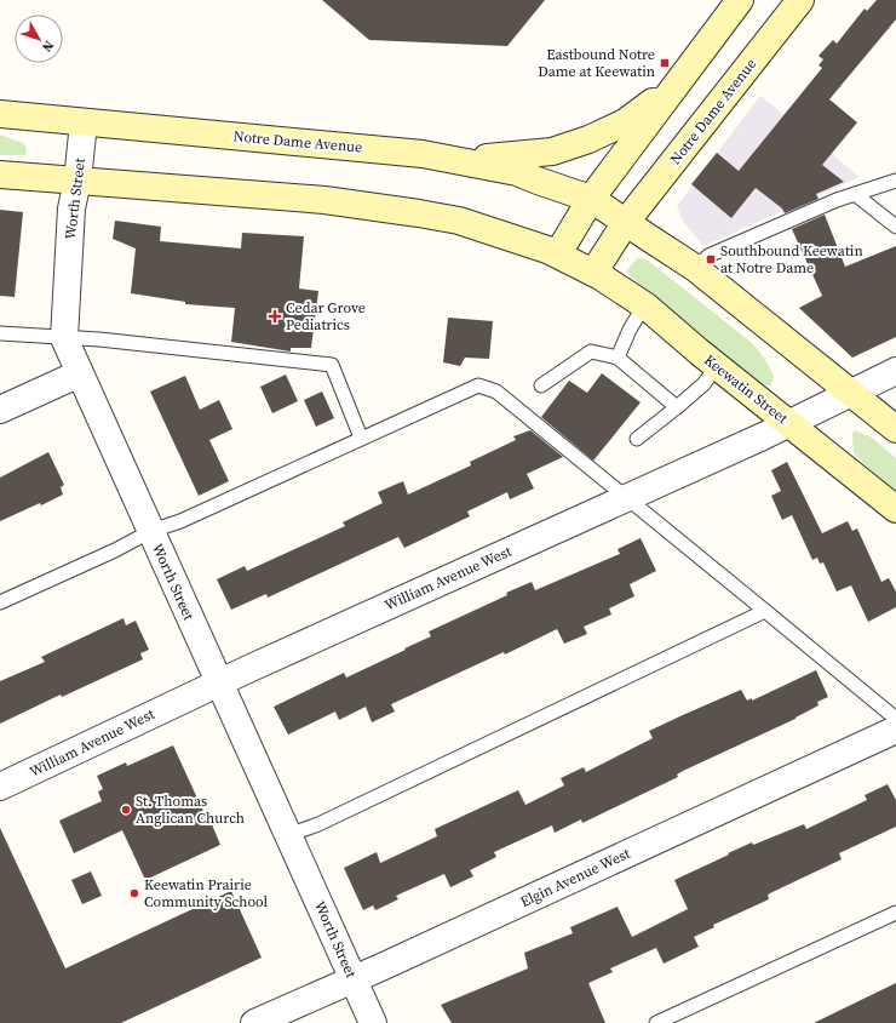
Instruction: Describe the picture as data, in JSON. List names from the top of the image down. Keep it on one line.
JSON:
{"streets":{"main road":["Notre Dame Avenue","Keewatin Street"],"street":["Worth Street","William Avenue West","Elgin Avenue West"]},"crossings":[["Notre Dame Avenue","Worth Street"],["Notre Dame Avenue","Keewatin Street"],["Worth Street","William Avenue West"],["Worth Street","Elgin Avenue West"],["Keewatin Street","William Avenue West"]],"places":{"transit":["Eastbound Notre Dame at Keewatin","Southbound Keewatin at Notre Dame"],"health":["Cedar Grove Pediatrics"],"other":["St. Thomas Anglican Church","Keewatin Prairie Community School"]},"north":"bottom right"}
